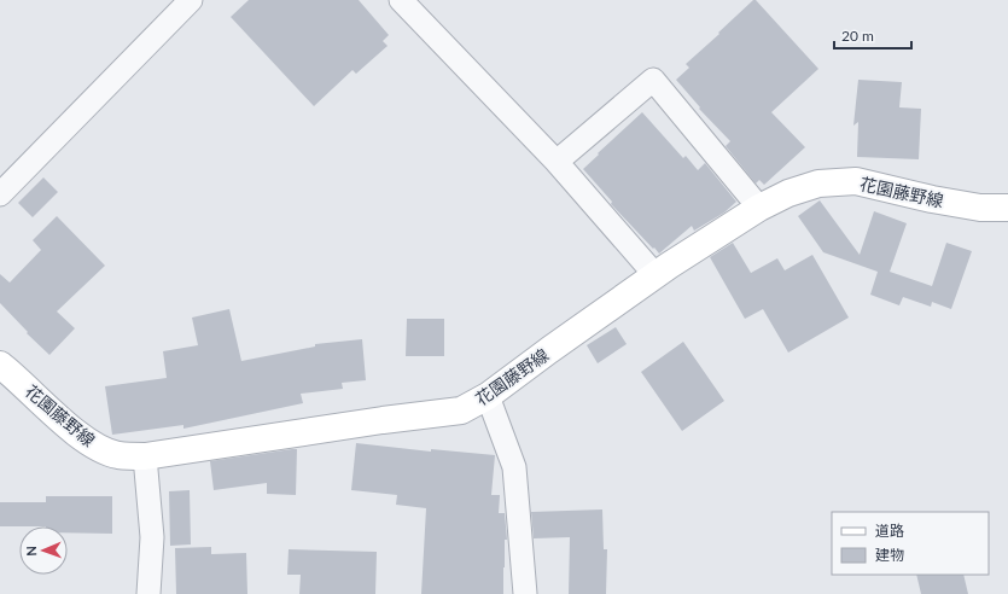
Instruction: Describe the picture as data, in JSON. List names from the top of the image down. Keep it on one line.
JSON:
{"streets":{"main road":["花園藤野線"]},"legend":["道路","建物"],"scale_bar":"20 m","north":"left"}
